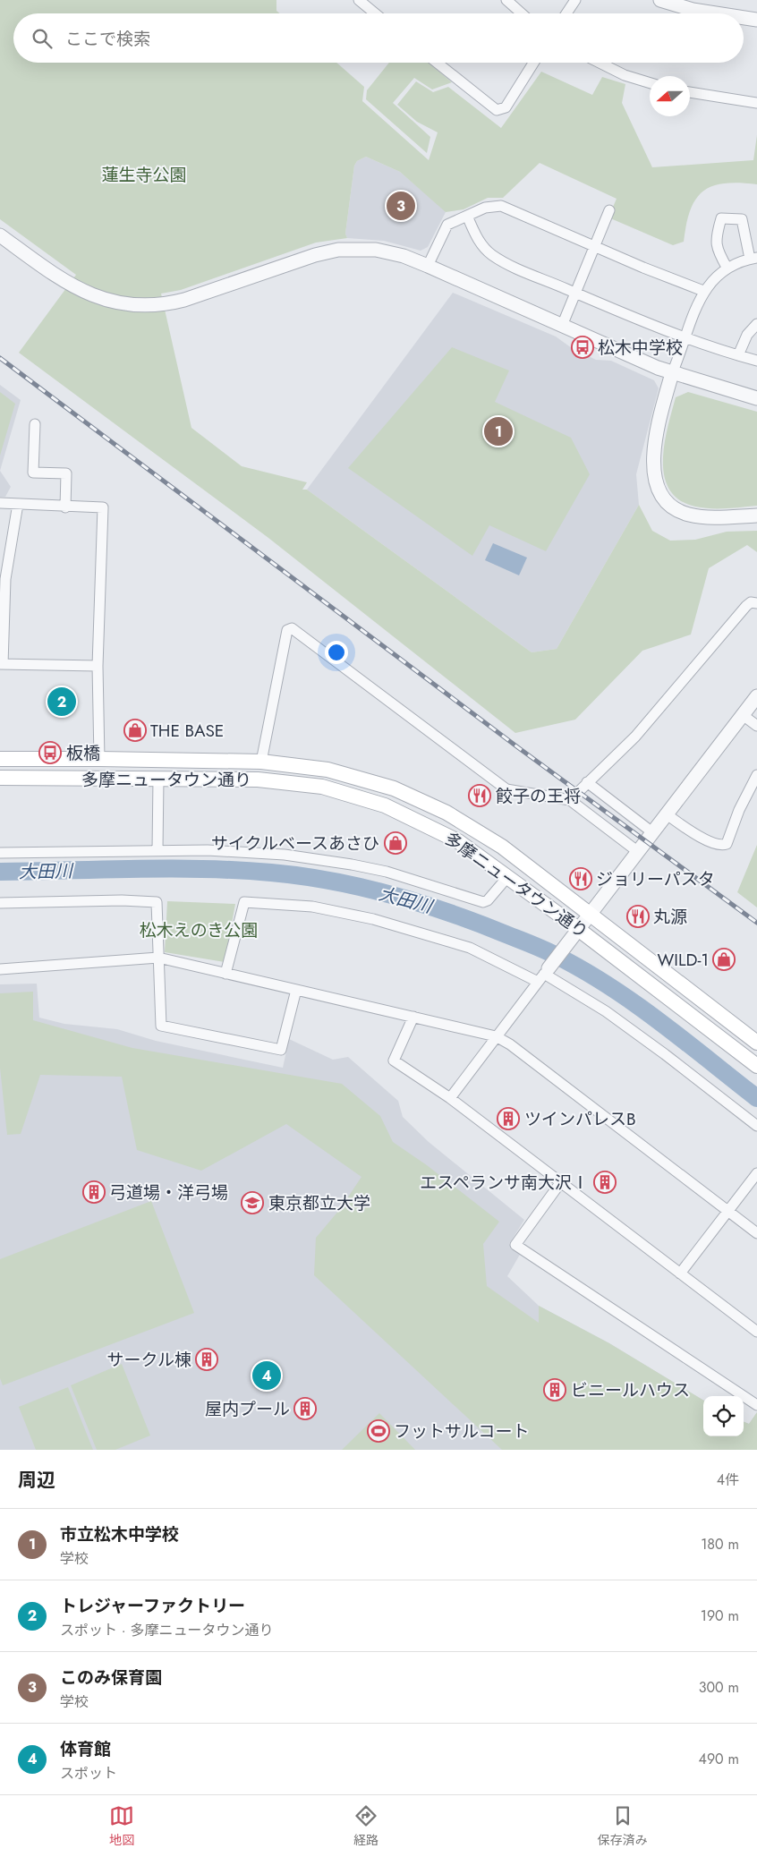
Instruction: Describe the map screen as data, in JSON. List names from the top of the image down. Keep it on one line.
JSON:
{"streets":{"main road":["多摩ニュータウン通り"]},"water":["大田川"],"parks":["蓮生寺公園","松木えのき公園"],"places":{"bus stop":["松木中学校","板橋"],"shop":["THE BASE","サイクルベースあさひ","WILD-1"],"restaurant":["餃子の王将","ジョリーパスタ","丸源"],"building":["ツインパレスB","エスペランサ南大沢Ⅰ","弓道場・洋弓場","サークル棟","ビニールハウス","屋内プール"],"school or university":["東京都立大学"],"sports":["フットサルコート"]},"north":"left","page":{"search":"ここで検索","pins":["3","1","2","4"],"heading":["周辺","4件"],"list":[{"mark":"1","name":"市立松木中学校","note":"学校","value":"180 m"},{"mark":"2","name":"トレジャーファクトリー","note":"スポット · 多摩ニュータウン通り","value":"190 m"},{"mark":"3","name":"このみ保育園","note":"学校","value":"300 m"},{"mark":"4","name":"体育館","note":"スポット","value":"490 m"}],"nav":["地図","経路","保存済み"]}}
